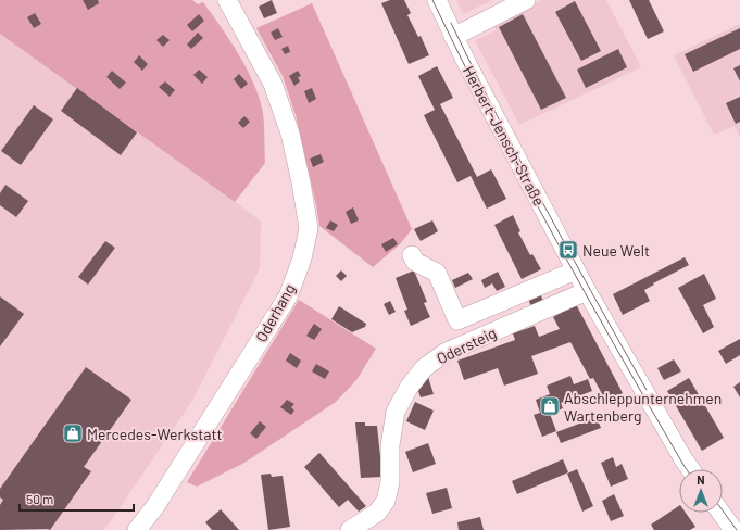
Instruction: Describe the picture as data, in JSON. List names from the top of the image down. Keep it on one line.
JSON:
{"streets":{"street":["Herbert-Jensch-Straße","Oderhang","Odersteig"]},"crossings":[["Herbert-Jensch-Straße","Odersteig"]],"places":{"bus stop":["Neue Welt"],"shop":["Abschleppunternehmen Wartenberg","Mercedes-Werkstatt"]},"scale_bar":"50 m","north":"top"}
